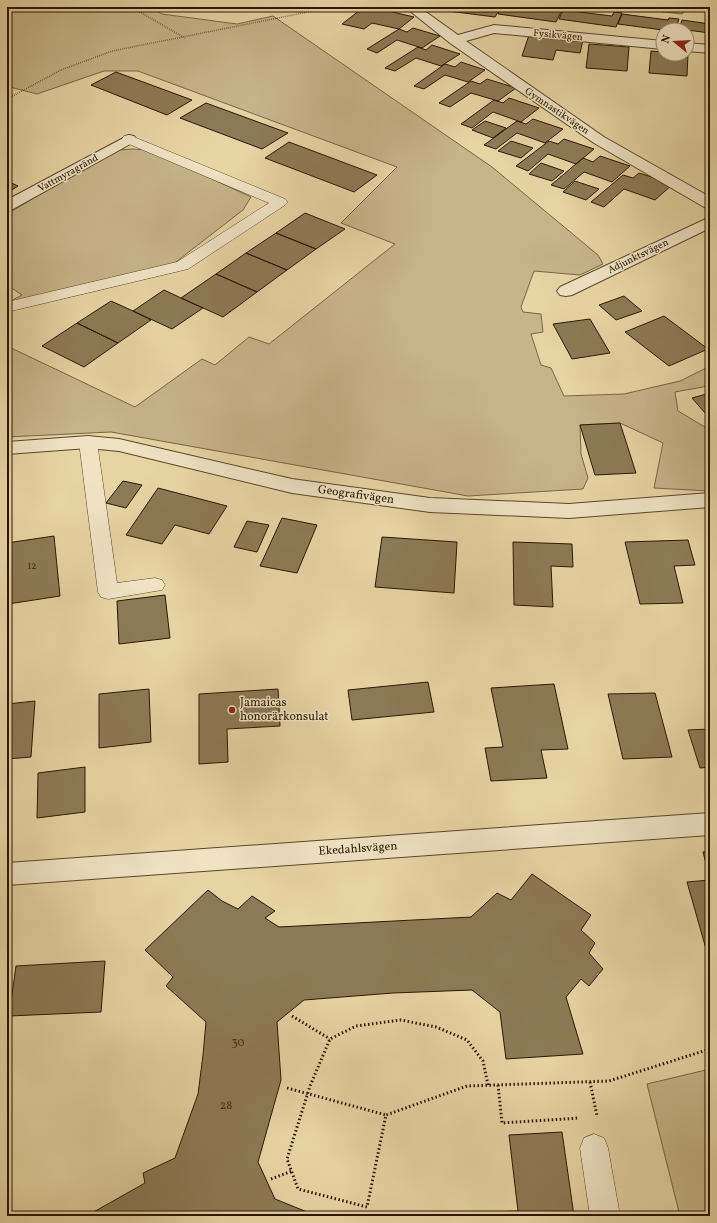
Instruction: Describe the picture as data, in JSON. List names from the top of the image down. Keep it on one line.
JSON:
{"streets":{"street":["Fysikvägen","Gymnastikvägen","Vattmyragränd","Adjunktsvägen","Geografivägen","Ekedahlsvägen"]},"crossings":[["Fysikvägen","Gymnastikvägen"]],"places":["Jamaicas honorärkonsulat"],"house_numbers":["12","30","28"],"north":"left"}
